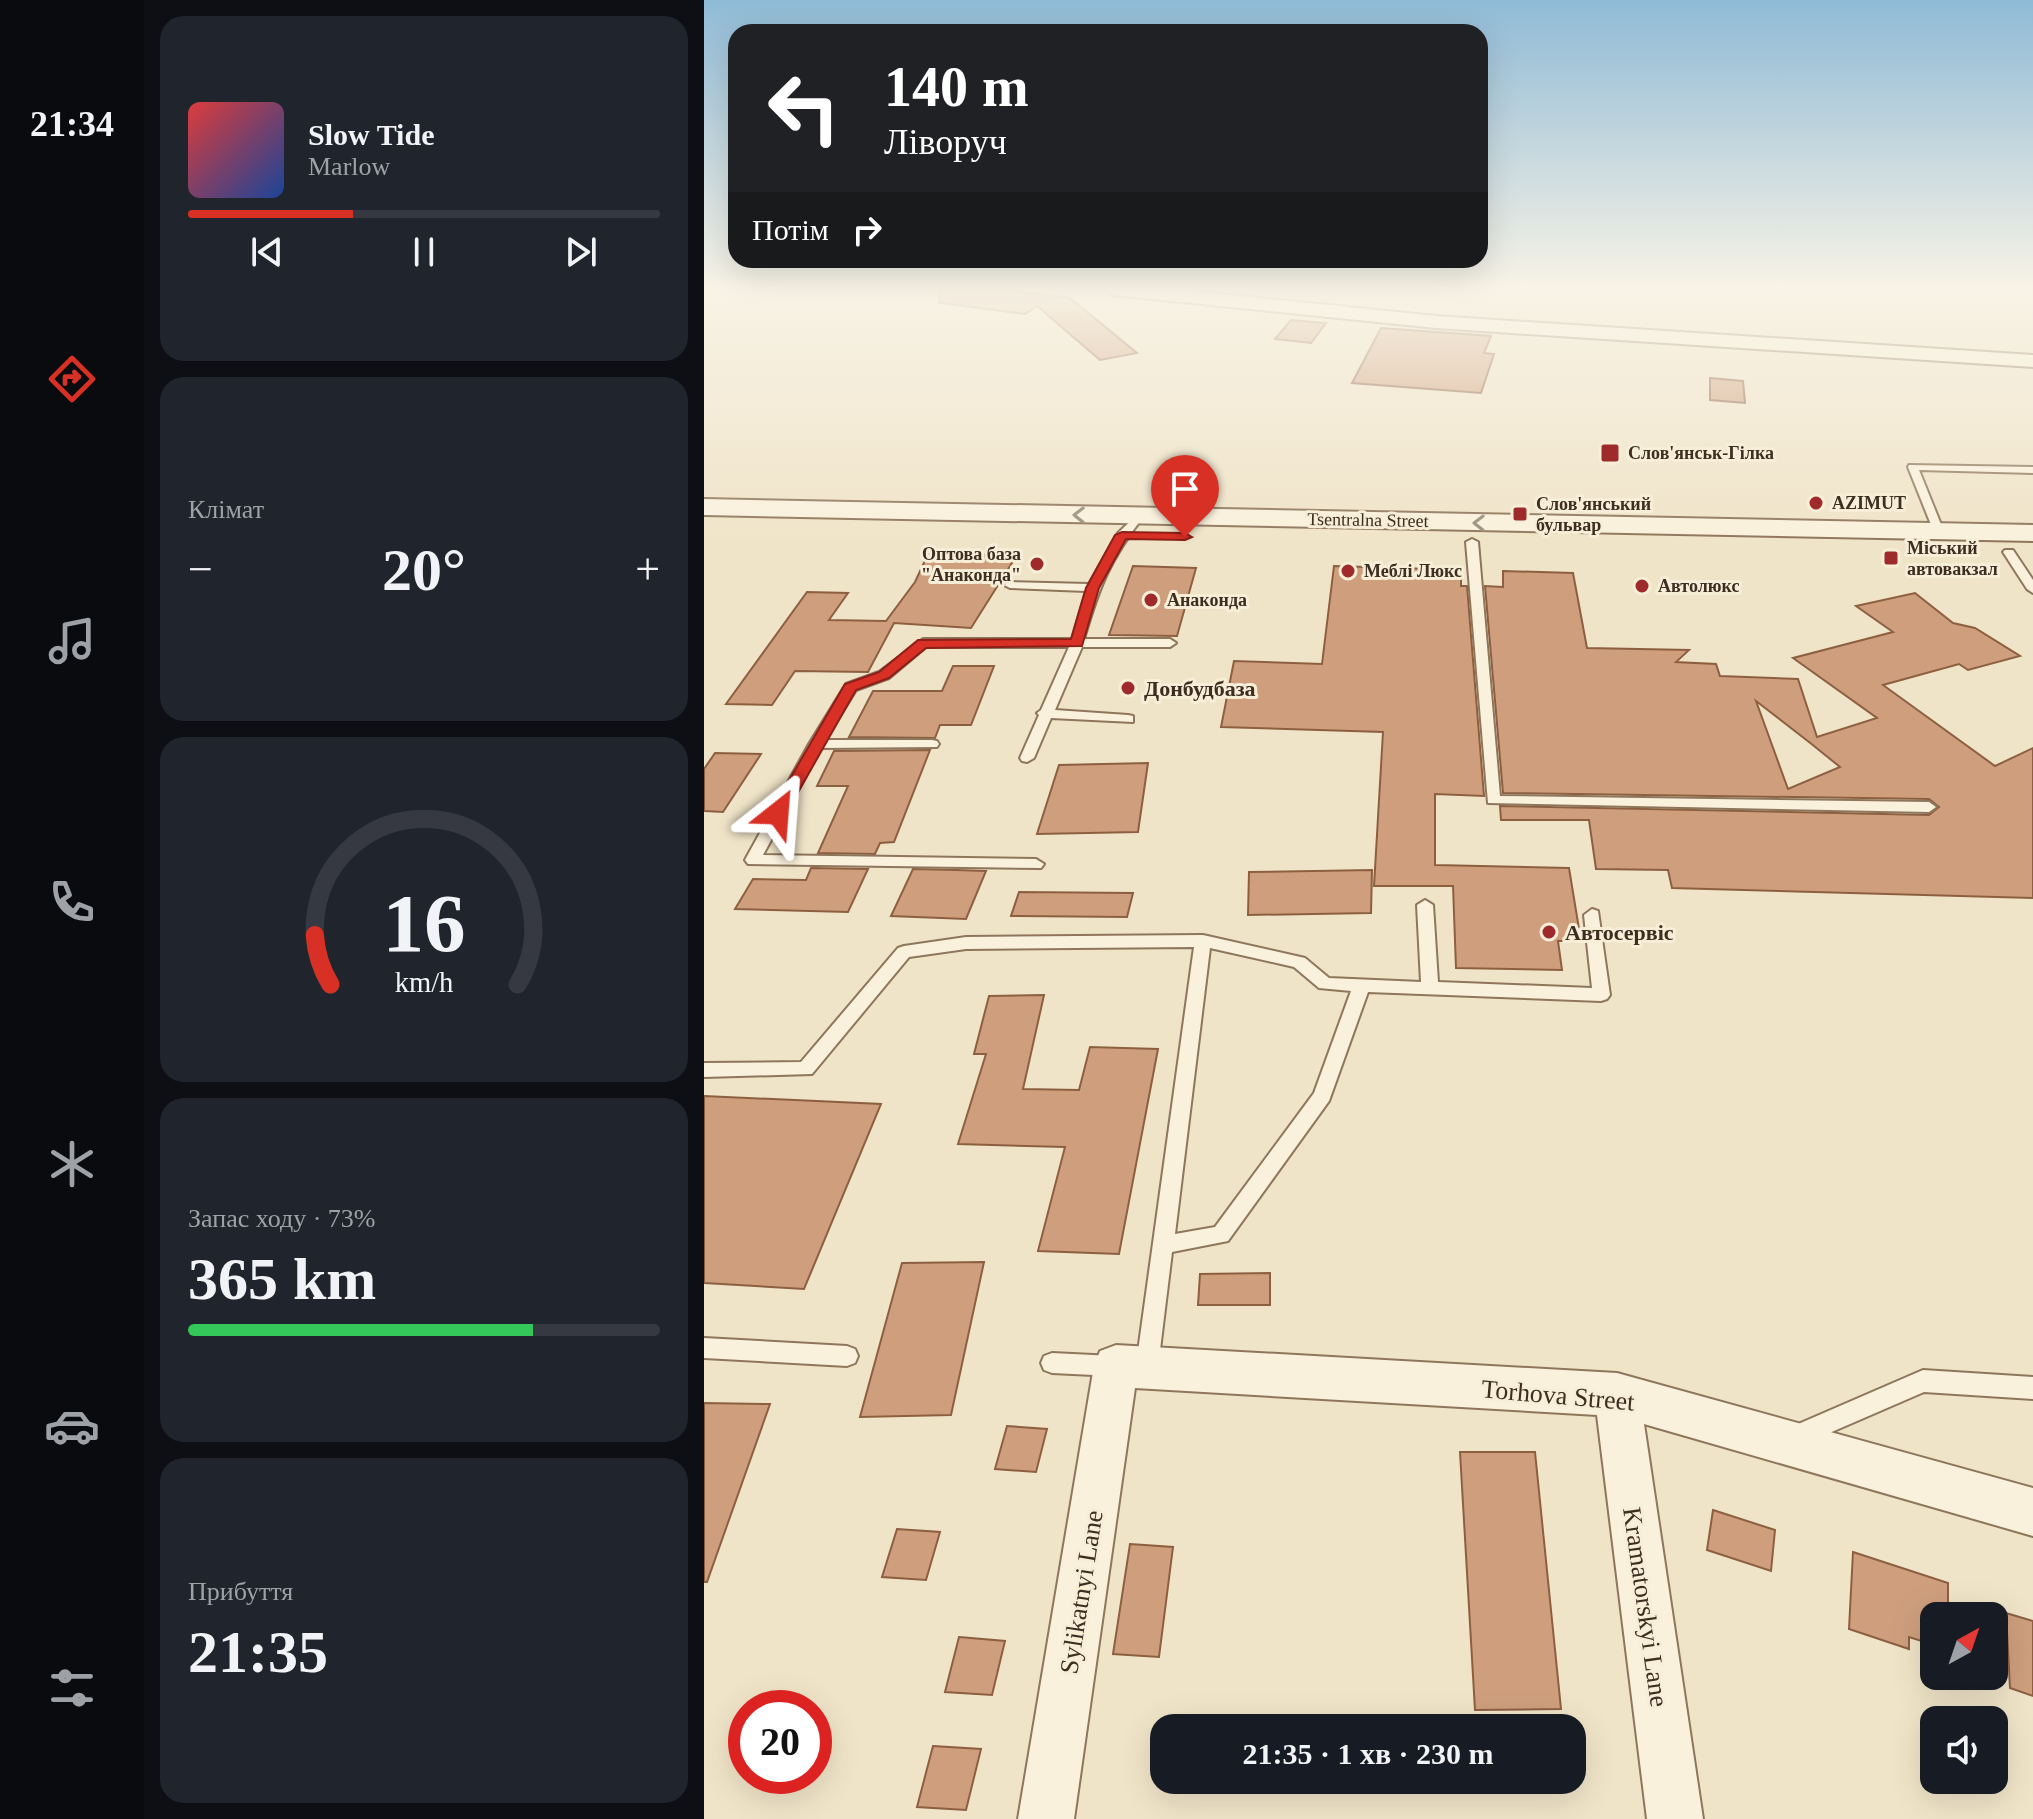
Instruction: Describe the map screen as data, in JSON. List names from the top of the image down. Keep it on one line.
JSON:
{"streets":{"street":["Tsentralna Street","Torhova Street","Sylikatnyi Lane","Kramatorskyi Lane"]},"crossings":[["Torhova Street","Sylikatnyi Lane"],["Torhova Street","Kramatorskyi Lane"]],"places":{"transit":["Слов'янськ-Гілка","Слов'янський бульвар","Міський автовакзал"],"other":["AZIMUT","Оптова база \"Анаконда\"","Меблі Люкс","Автолюкс","Анаконда","Донбудбаза","Автосервіс"]},"north":"top right","page":{"tabs":"21:34","turn":["140 m","Ліворуч"],"song":["Slow Tide","Marlow"],"then":"Потім","tile":["Клімат",["Запас ходу · 73%","365 km"],["Прибуття","21:35"]],"heat":["−","20°","+"],"limit":"20","trip":"21:35 · 1 хв · 230 m","gauge":["16","km/h"]}}
